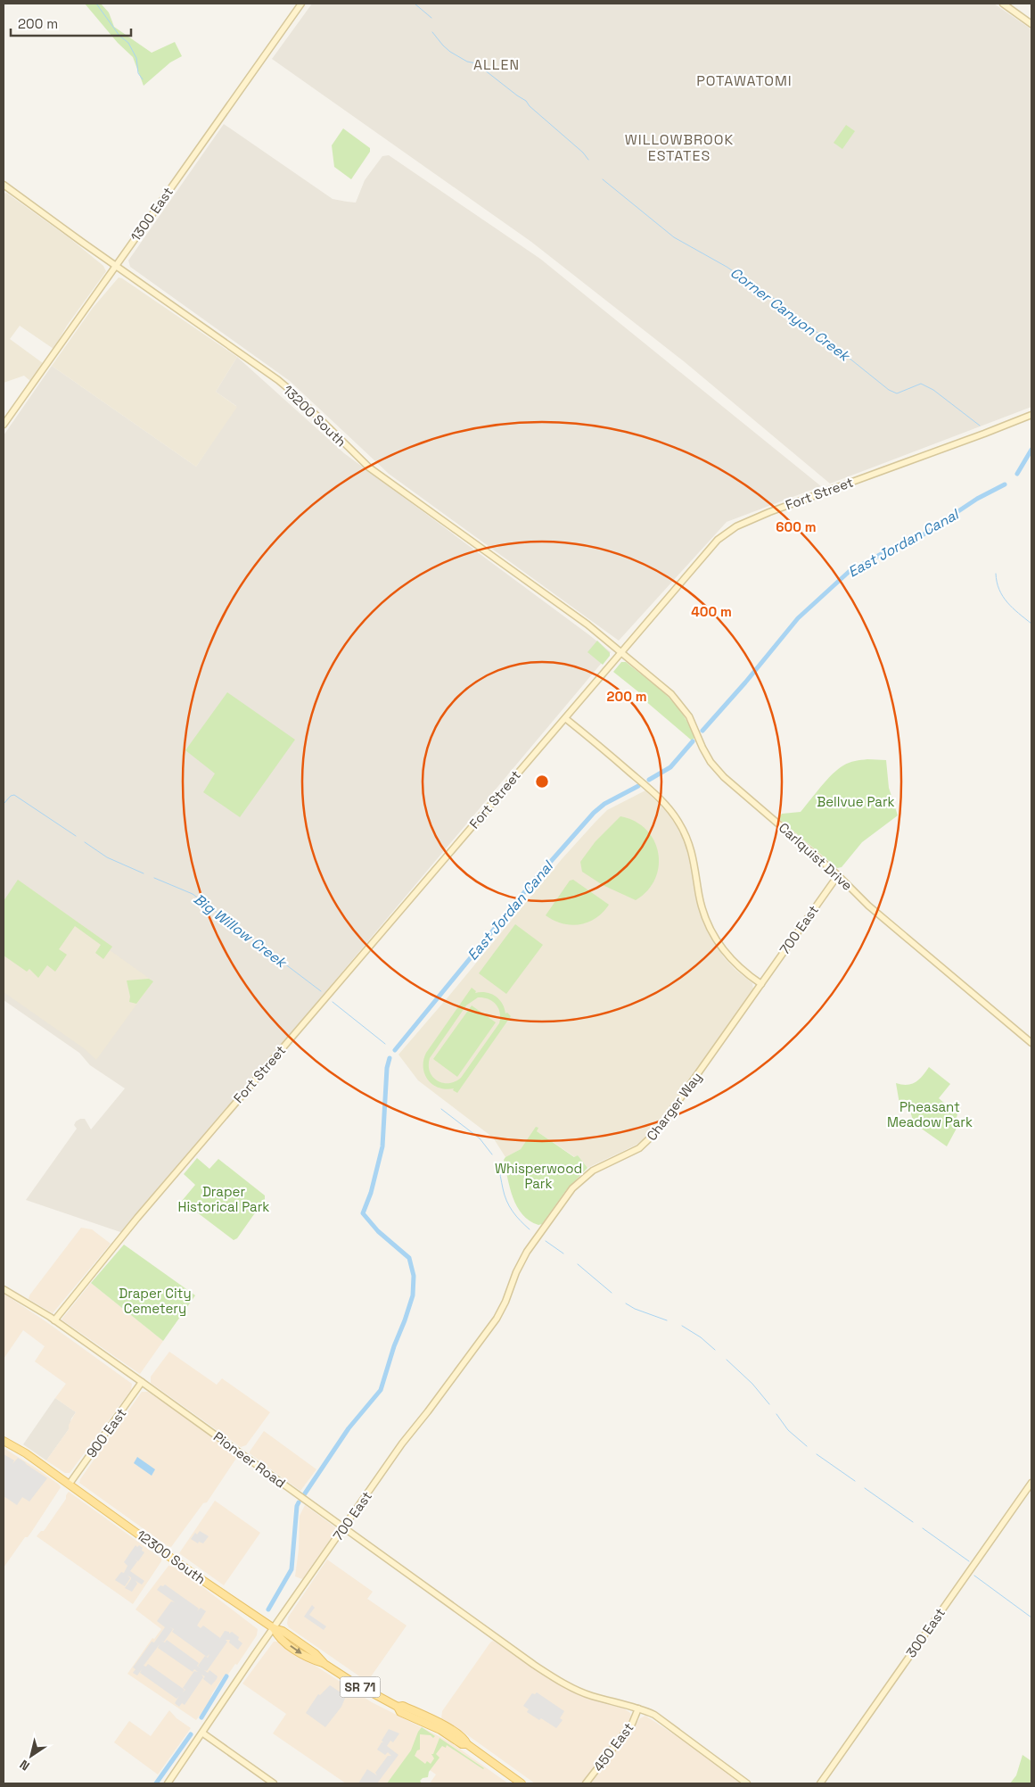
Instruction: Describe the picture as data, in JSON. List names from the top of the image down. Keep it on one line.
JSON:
{"streets":{"main road":["12300 South","SR 71"],"street":["1300 East","13200 South","Fort Street","Carlquist Drive","700 East","Charger Way","900 East","Pioneer Road","300 East","450 East"]},"crossings":[["1300 East","13200 South"],["13200 South","Fort Street"],["13200 South","Carlquist Drive"],["Fort Street","Carlquist Drive"],["Fort Street","Pioneer Road"],["Carlquist Drive","700 East"],["700 East","Charger Way"],["700 East","Pioneer Road"],["700 East","12300 South"],["900 East","Pioneer Road"],["900 East","12300 South"],["Pioneer Road","450 East"]],"districts":["ALLEN","POTAWATOMI","WILLOWBROOK ESTATES"],"water":["Corner Canyon Creek","East Jordan Canal","Big Willow Creek"],"parks":["Bellvue Park","Pheasant Meadow Park","Whisperwood Park","Draper Historical Park","Draper City Cemetery"],"scale_bar":"200 m","north":"bottom left","rings":["600 m","400 m","200 m"]}
